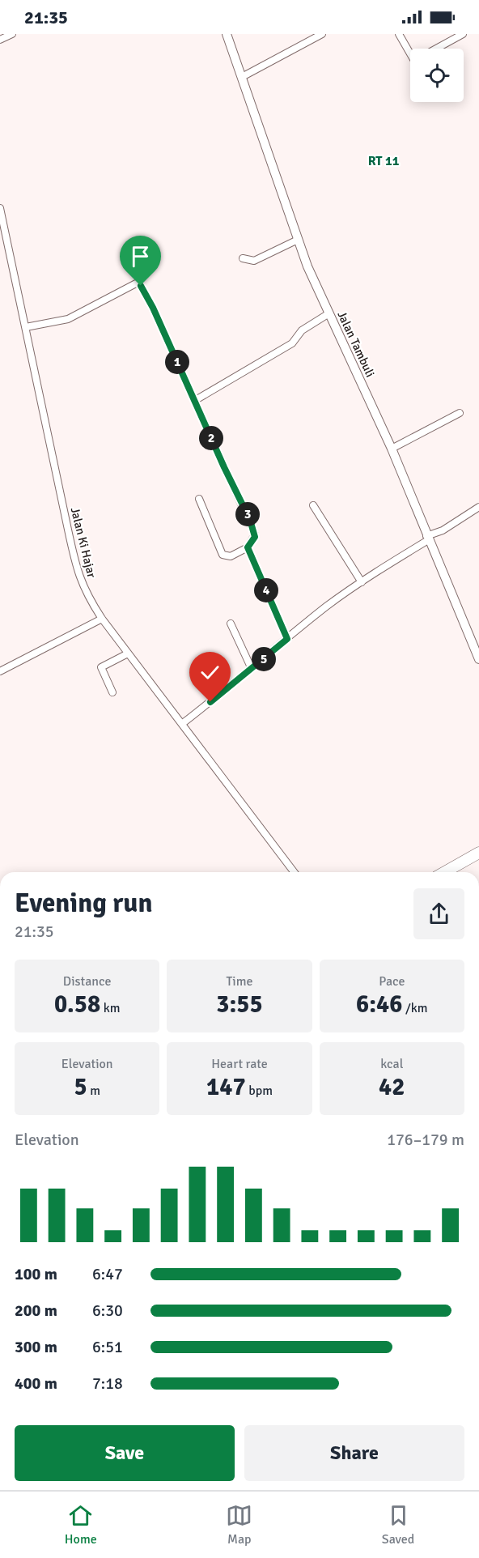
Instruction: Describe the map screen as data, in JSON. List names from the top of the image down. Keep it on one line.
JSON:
{"streets":{"street":["Jalan Tambuli","Jalan Ki Hajar"]},"districts":["RT 11"],"page":{"status":"21:35","pins":["1","2","3","4","5"],"heading":["Evening run","21:35"],"stats":[["Distance","0.58 km"],["Time","3:55"],["Pace","6:46 /km"],["Elevation","5 m"],["Heart rate","147 bpm"],["kcal","42"]],"chart":["Elevation","176–179 m"],"list":[{"name":"100 m","note":"6:47"},{"name":"200 m","note":"6:30"},{"name":"300 m","note":"6:51"},{"name":"400 m","note":"7:18"}],"buttons":["Save","Share"],"tabs":["Home","Map","Saved"]}}
